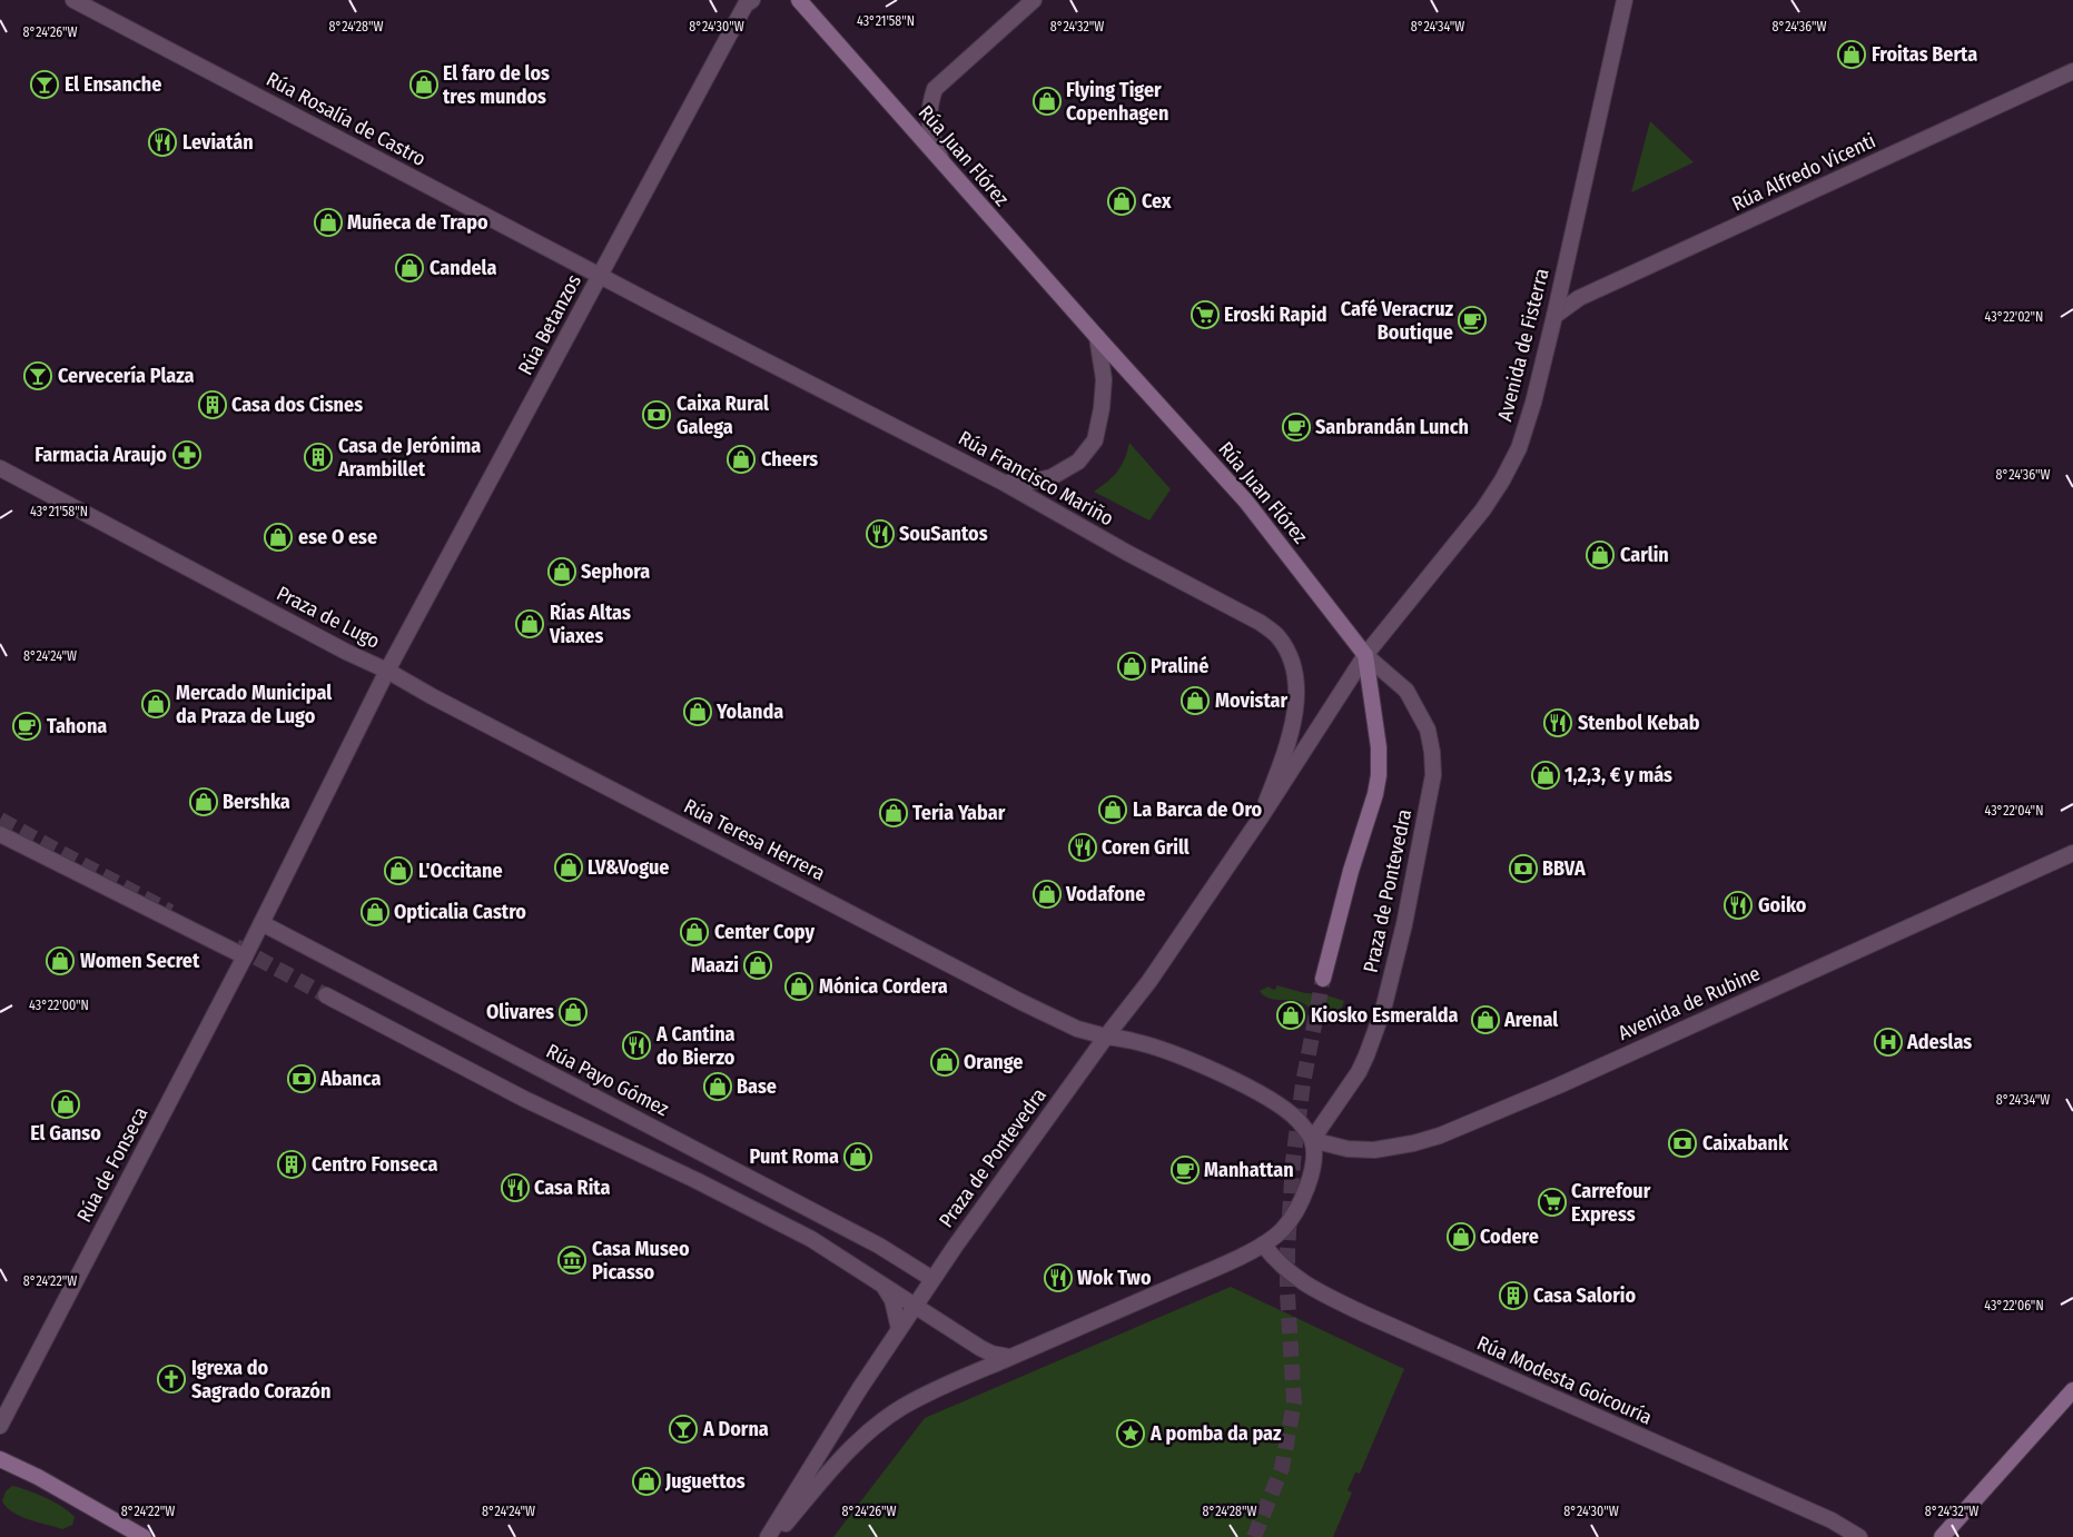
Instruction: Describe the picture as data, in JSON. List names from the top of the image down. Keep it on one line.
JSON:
{"streets":{"main road":["Rúa Juan Flórez","Praza de Pontevedra"],"street":["Rúa Rosalía de Castro","Rúa Alfredo Vicenti","Rúa Betanzos","Avenida de Fisterra","Rúa Francisco Mariño","Praza de Lugo","Rúa Teresa Herrera","Avenida de Rubine","Rúa Payo Gómez","Rúa de Fonseca","Rúa Modesta Goicouría"]},"crossings":[["Rúa Rosalía de Castro","Rúa Betanzos"],["Rúa Rosalía de Castro","Rúa Francisco Mariño"],["Rúa Juan Flórez","Avenida de Fisterra"],["Rúa Juan Flórez","Praza de Pontevedra"],["Rúa Alfredo Vicenti","Avenida de Fisterra"],["Rúa Betanzos","Rúa Francisco Mariño"],["Rúa Betanzos","Praza de Lugo"],["Rúa Betanzos","Rúa Teresa Herrera"],["Avenida de Fisterra","Praza de Pontevedra"],["Rúa Francisco Mariño","Praza de Pontevedra"],["Praza de Lugo","Rúa Teresa Herrera"],["Praza de Lugo","Rúa Payo Gómez"],["Praza de Lugo","Rúa de Fonseca"],["Rúa Teresa Herrera","Praza de Pontevedra"],["Praza de Pontevedra","Avenida de Rubine"],["Praza de Pontevedra","Rúa Payo Gómez"],["Rúa Payo Gómez","Rúa de Fonseca"]],"places":{"shop":["Froitas Berta","El faro de los tres mundos","Flying Tiger Copenhagen","Cex","Muñeca de Trapo","Candela","Cheers","ese O ese","Carlin","Sephora","Rías Altas Viaxes","Praliné","Movistar","Mercado Municipal da Praza de Lugo","Yolanda","1,2,3, € y más","Bershka","La Barca de Oro","Teria Yabar","LV&Vogue","L'Occitane","Vodafone","Opticalia Castro","Center Copy","Women Secret","Maazi","Mónica Cordera","Olivares","Kiosko Esmeralda","Arenal","Orange","Base","El Ganso","Punt Roma","Codere","Juguettos"],"bar":["El Ensanche","Cervecería Plaza","A Dorna"],"restaurant":["Leviatán","SouSantos","Stenbol Kebab","Coren Grill","Goiko","A Cantina do Bierzo","Casa Rita","Wok Two"],"supermarket":["Eroski Rapid","Carrefour Express"],"cafe":["Café Veracruz Boutique","Sanbrandán Lunch","Tahona","Manhattan"],"building":["Casa dos Cisnes","Casa de Jerónima Arambillet","Centro Fonseca","Casa Salorio"],"bank":["Caixa Rural Galega","BBVA","Abanca","Caixabank"],"pharmacy":["Farmacia Araujo"],"hospital":["Adeslas"],"museum":["Casa Museo Picasso"],"church":["Igrexa do Sagrado Corazón"],"place":["A pomba da paz"]},"coordinates":["43°21'58\"N","8°24'28\"W","8°24'30\"W","8°24'32\"W","8°24'34\"W","8°24'36\"W","8°24'26\"W","43°22'02\"N","8°24'24\"W","43°22'04\"N","43°22'00\"N","8°24'22\"W","43°22'06\"N"]}
